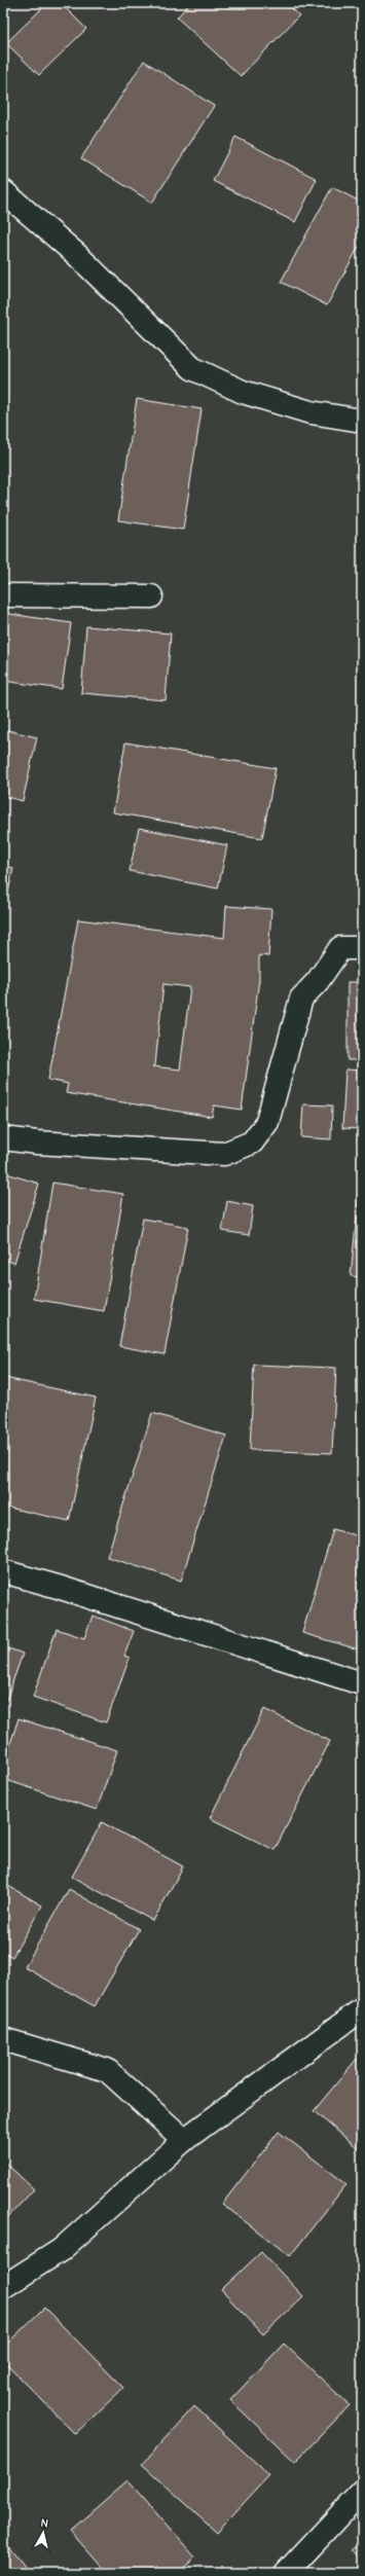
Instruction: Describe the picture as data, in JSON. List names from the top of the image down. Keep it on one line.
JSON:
{"north":"top"}
